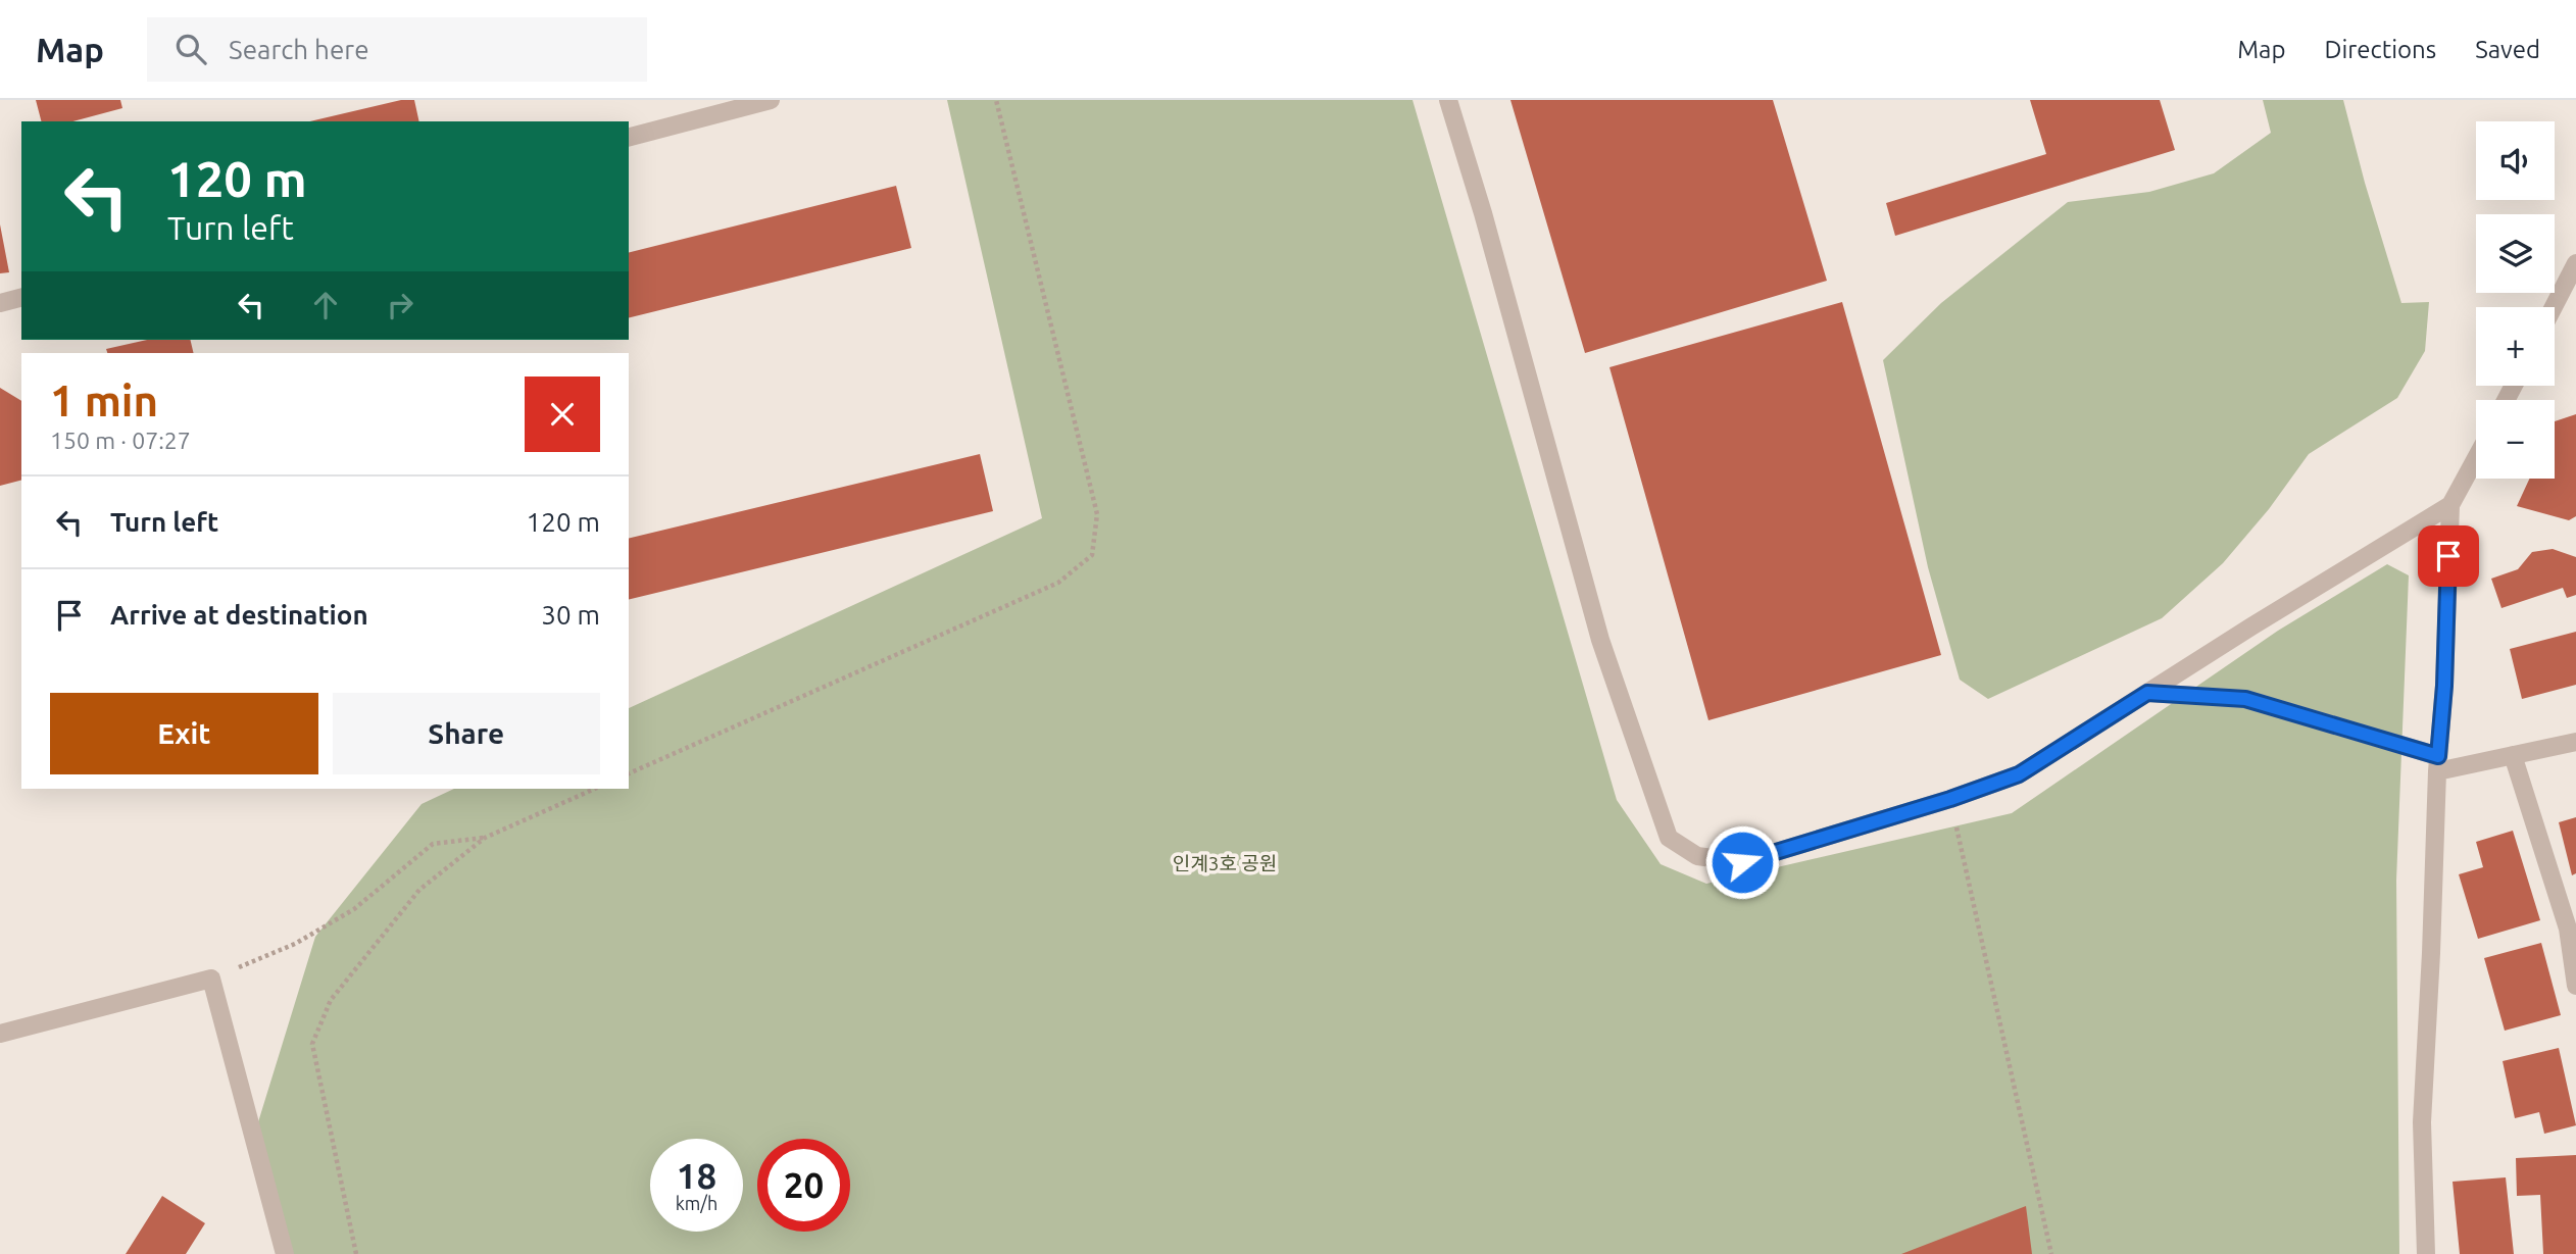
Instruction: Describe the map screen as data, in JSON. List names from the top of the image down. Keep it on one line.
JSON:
{"parks":["인계3호 공원"],"page":{"header":"Map","search":"Search here","nav":["Map","Directions","Saved"],"map_buttons":["+","−"],"turn":["120 m","Turn left"],"heading":["1 min","150 m · 07:27"],"list":[{"name":"Turn left","value":"120 m"},{"name":"Arrive at destination","value":"30 m"}],"buttons":["Exit","Share"],"speed":"18 km/h","limit":"20"}}
